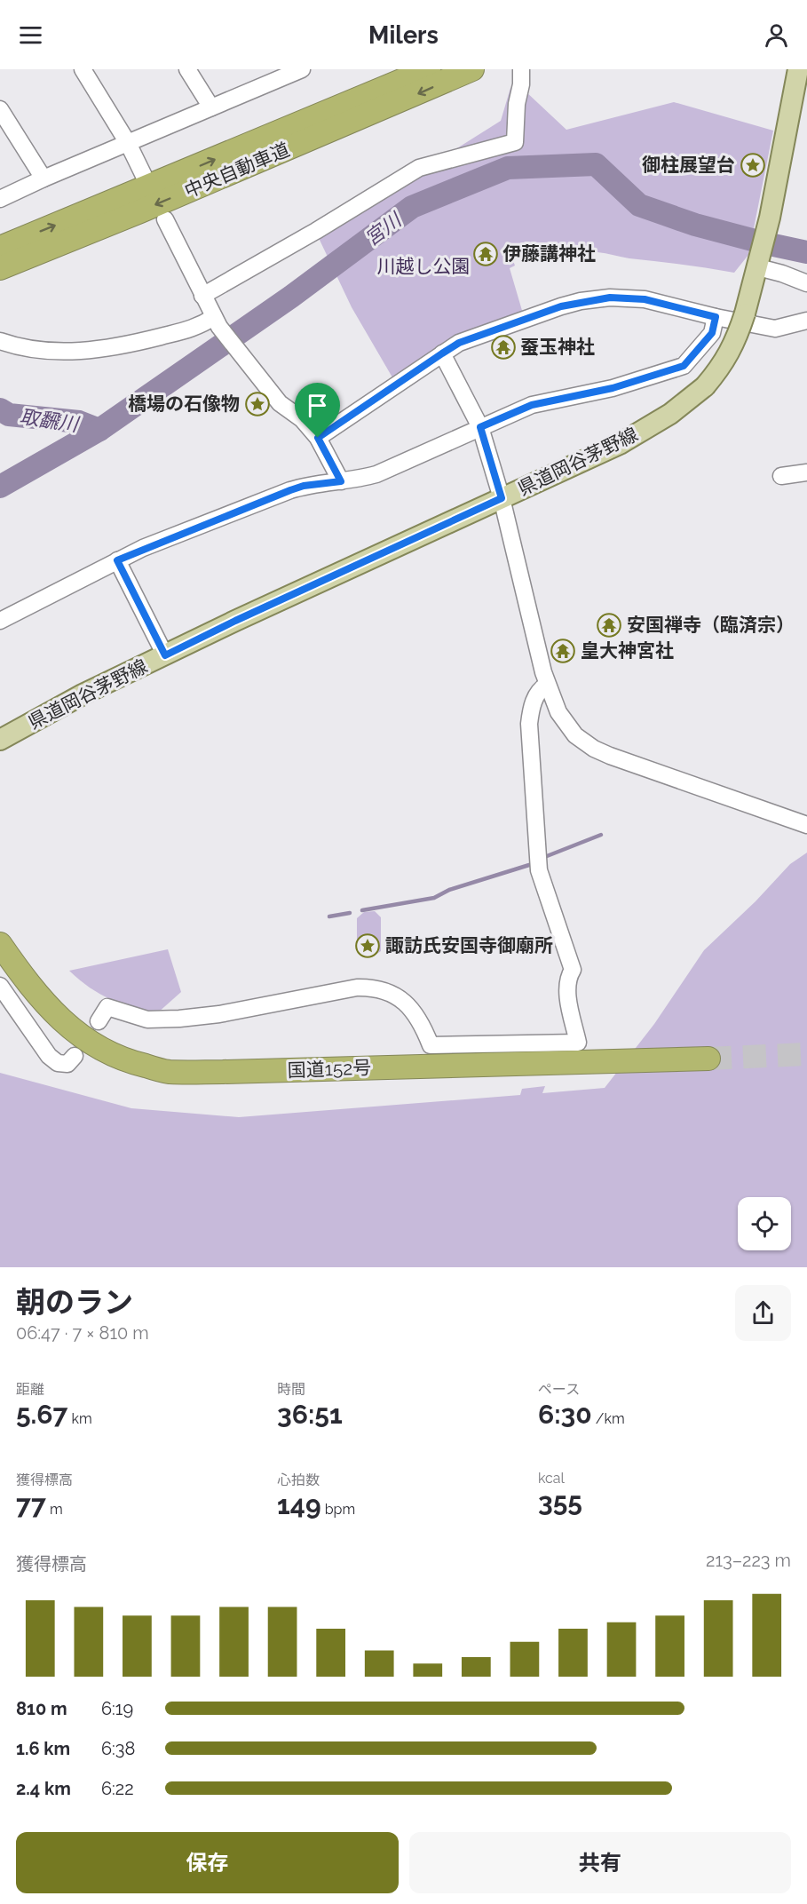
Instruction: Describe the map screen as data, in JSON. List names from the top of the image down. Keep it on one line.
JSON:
{"streets":{"highway":["中央自動車道","国道152号"],"main road":["県道岡谷茅野線"]},"water":["宮川","取飜川"],"parks":["川越し公園"],"places":{"place":["御柱展望台","橋場の石像物","諏訪氏安国寺御廟所"],"temple":["伊藤講神社","蚕玉神社","安国禅寺（臨済宗）","皇大神宮社"]},"page":{"header":"Milers","heading":["朝のラン","06:47 · 7 × 810 m"],"stats":[["距離","5.67 km"],["時間","36:51"],["ペース","6:30 /km"],["獲得標高","77 m"],["心拍数","149 bpm"],["kcal","355"]],"chart":["獲得標高","213–223 m"],"list":[{"name":"810 m","note":"6:19"},{"name":"1.6 km","note":"6:38"},{"name":"2.4 km","note":"6:22"}],"buttons":["保存","共有"]}}
